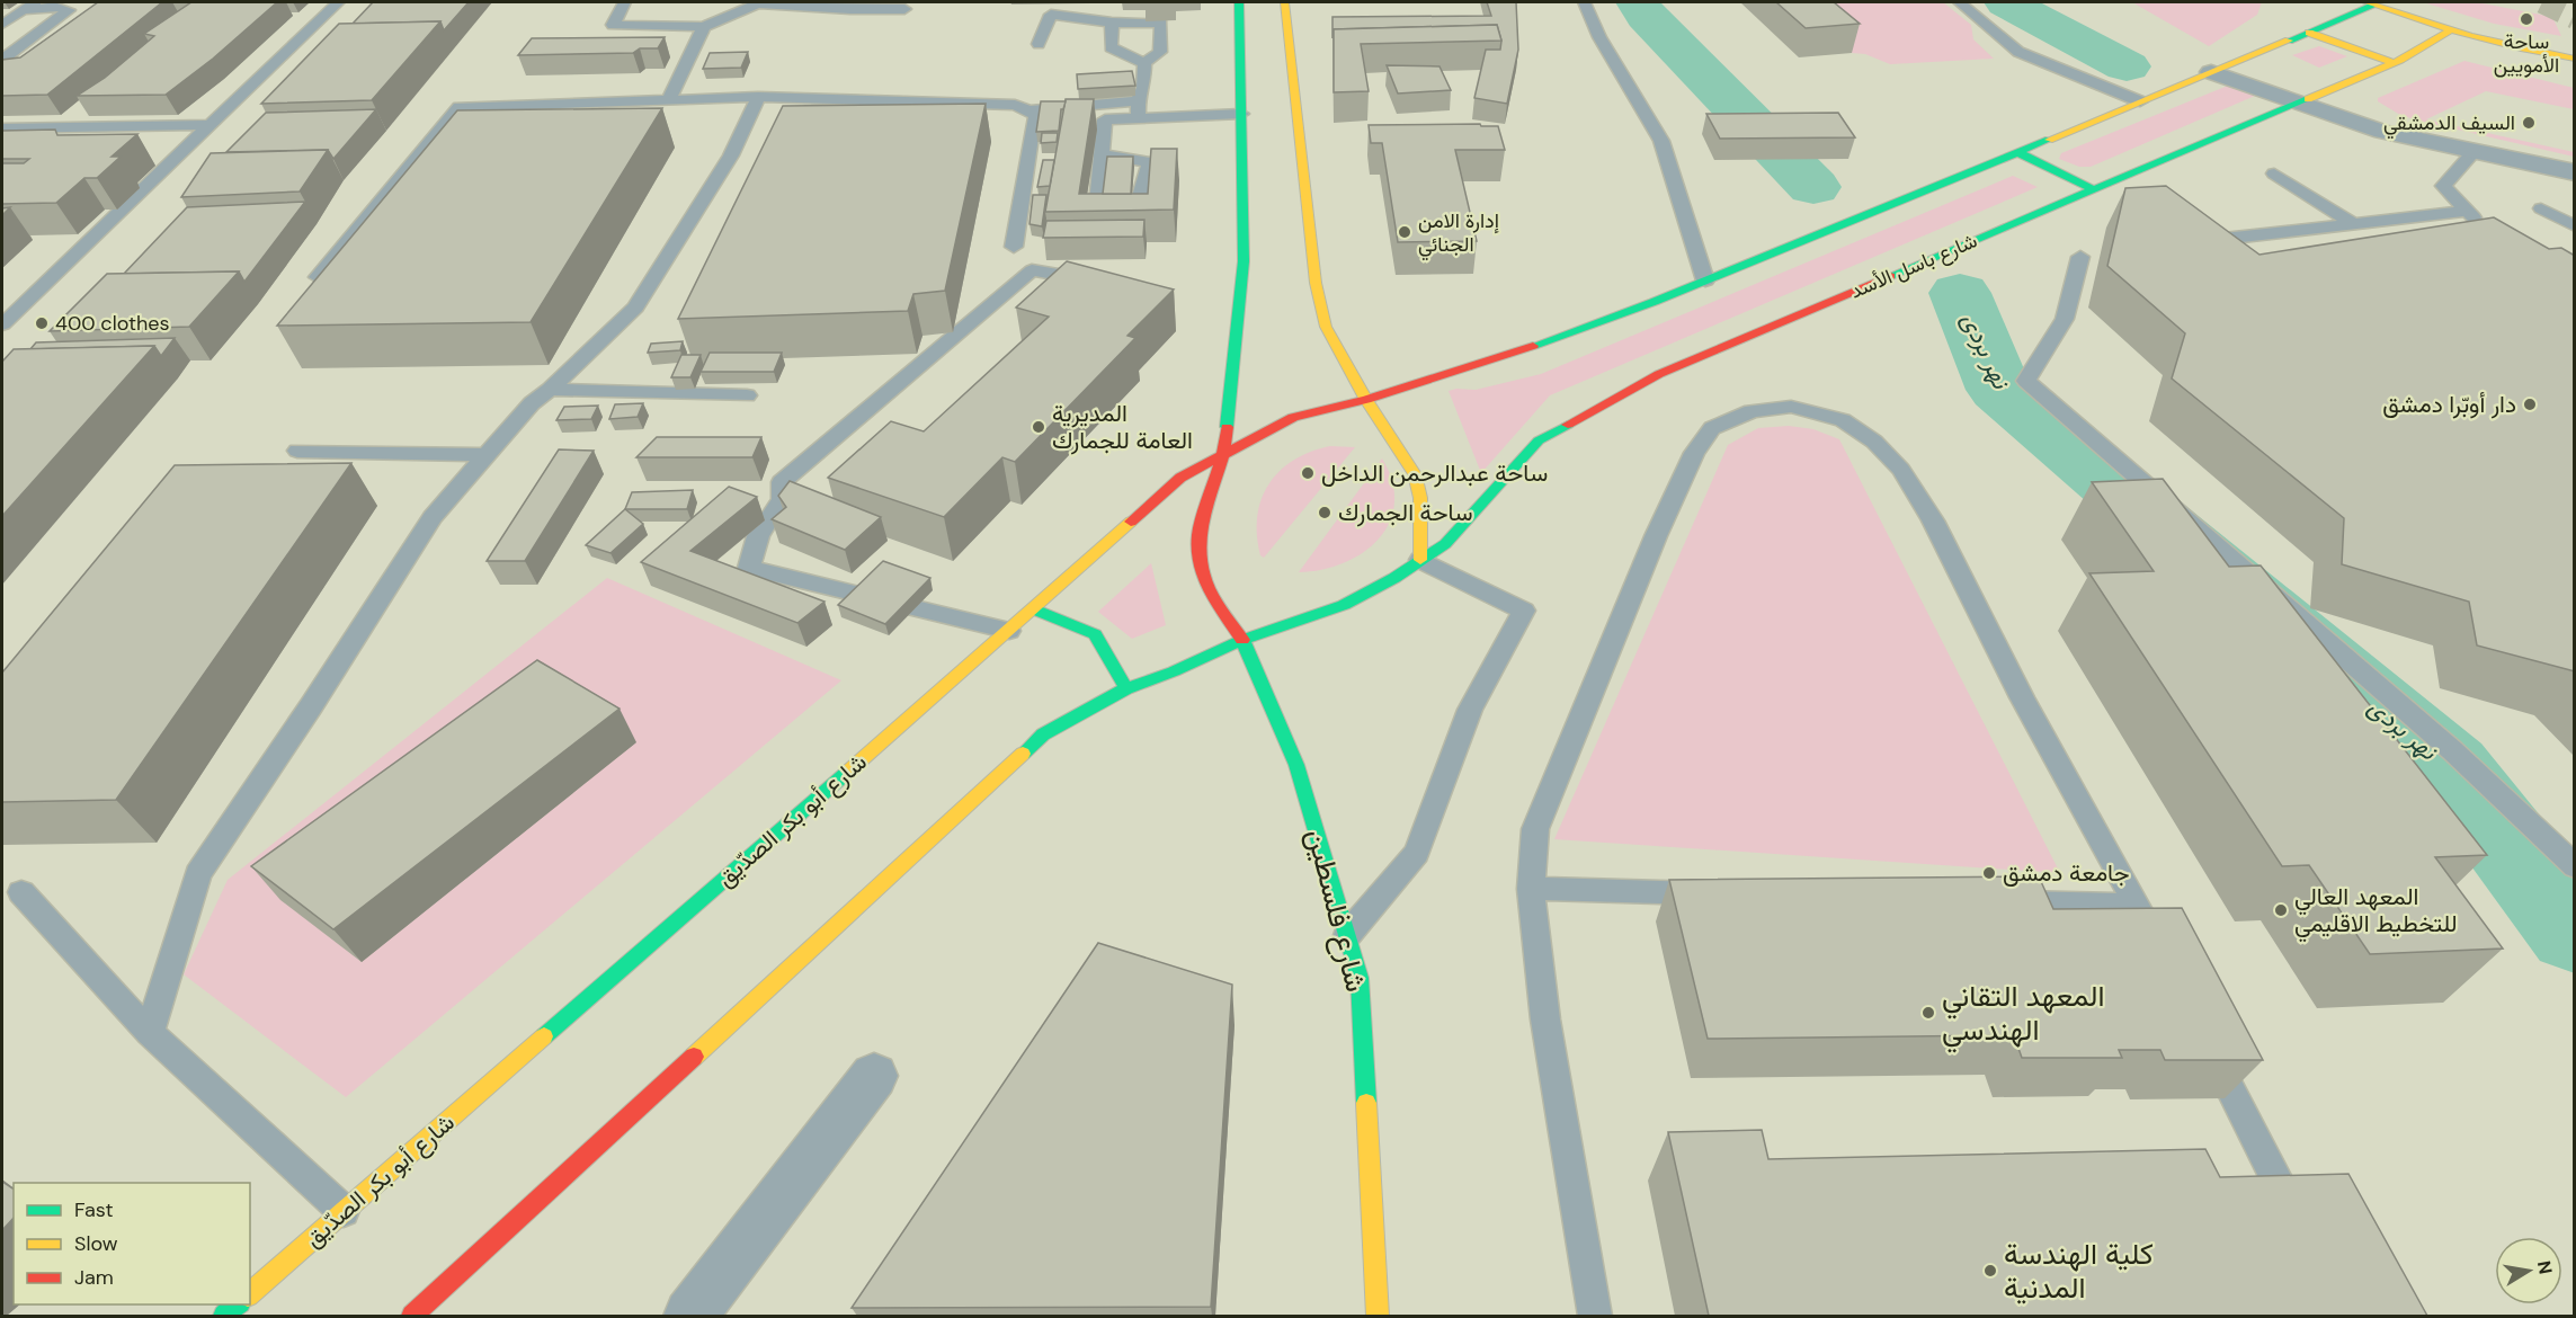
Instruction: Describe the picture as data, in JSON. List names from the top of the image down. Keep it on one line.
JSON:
{"streets":{"main road":["شارع باسل الأسد","شارع أبو بكر الصدّيق","شارع فلسطين"]},"crossings":[["شارع باسل الأسد","شارع أبو بكر الصدّيق"],["شارع باسل الأسد","شارع فلسطين"],["شارع أبو بكر الصدّيق","شارع فلسطين"]],"water":["نهر بردى"],"places":["ساحة الأمويين","السيف الدمشقي","إدارة الامن الجنائي","400 clothes","دار أوبّرا دمشق","المديرية العامة للجمارك","ساحة عبدالرحمن الداخل","ساحة الجمارك","جامعة دمشق","المعهد العالي للتخطيط الاقليمي","المعهد التقاني الهندسي","كلية الهندسة المدنية"],"legend":["Fast","Slow","Jam"],"north":"right"}
